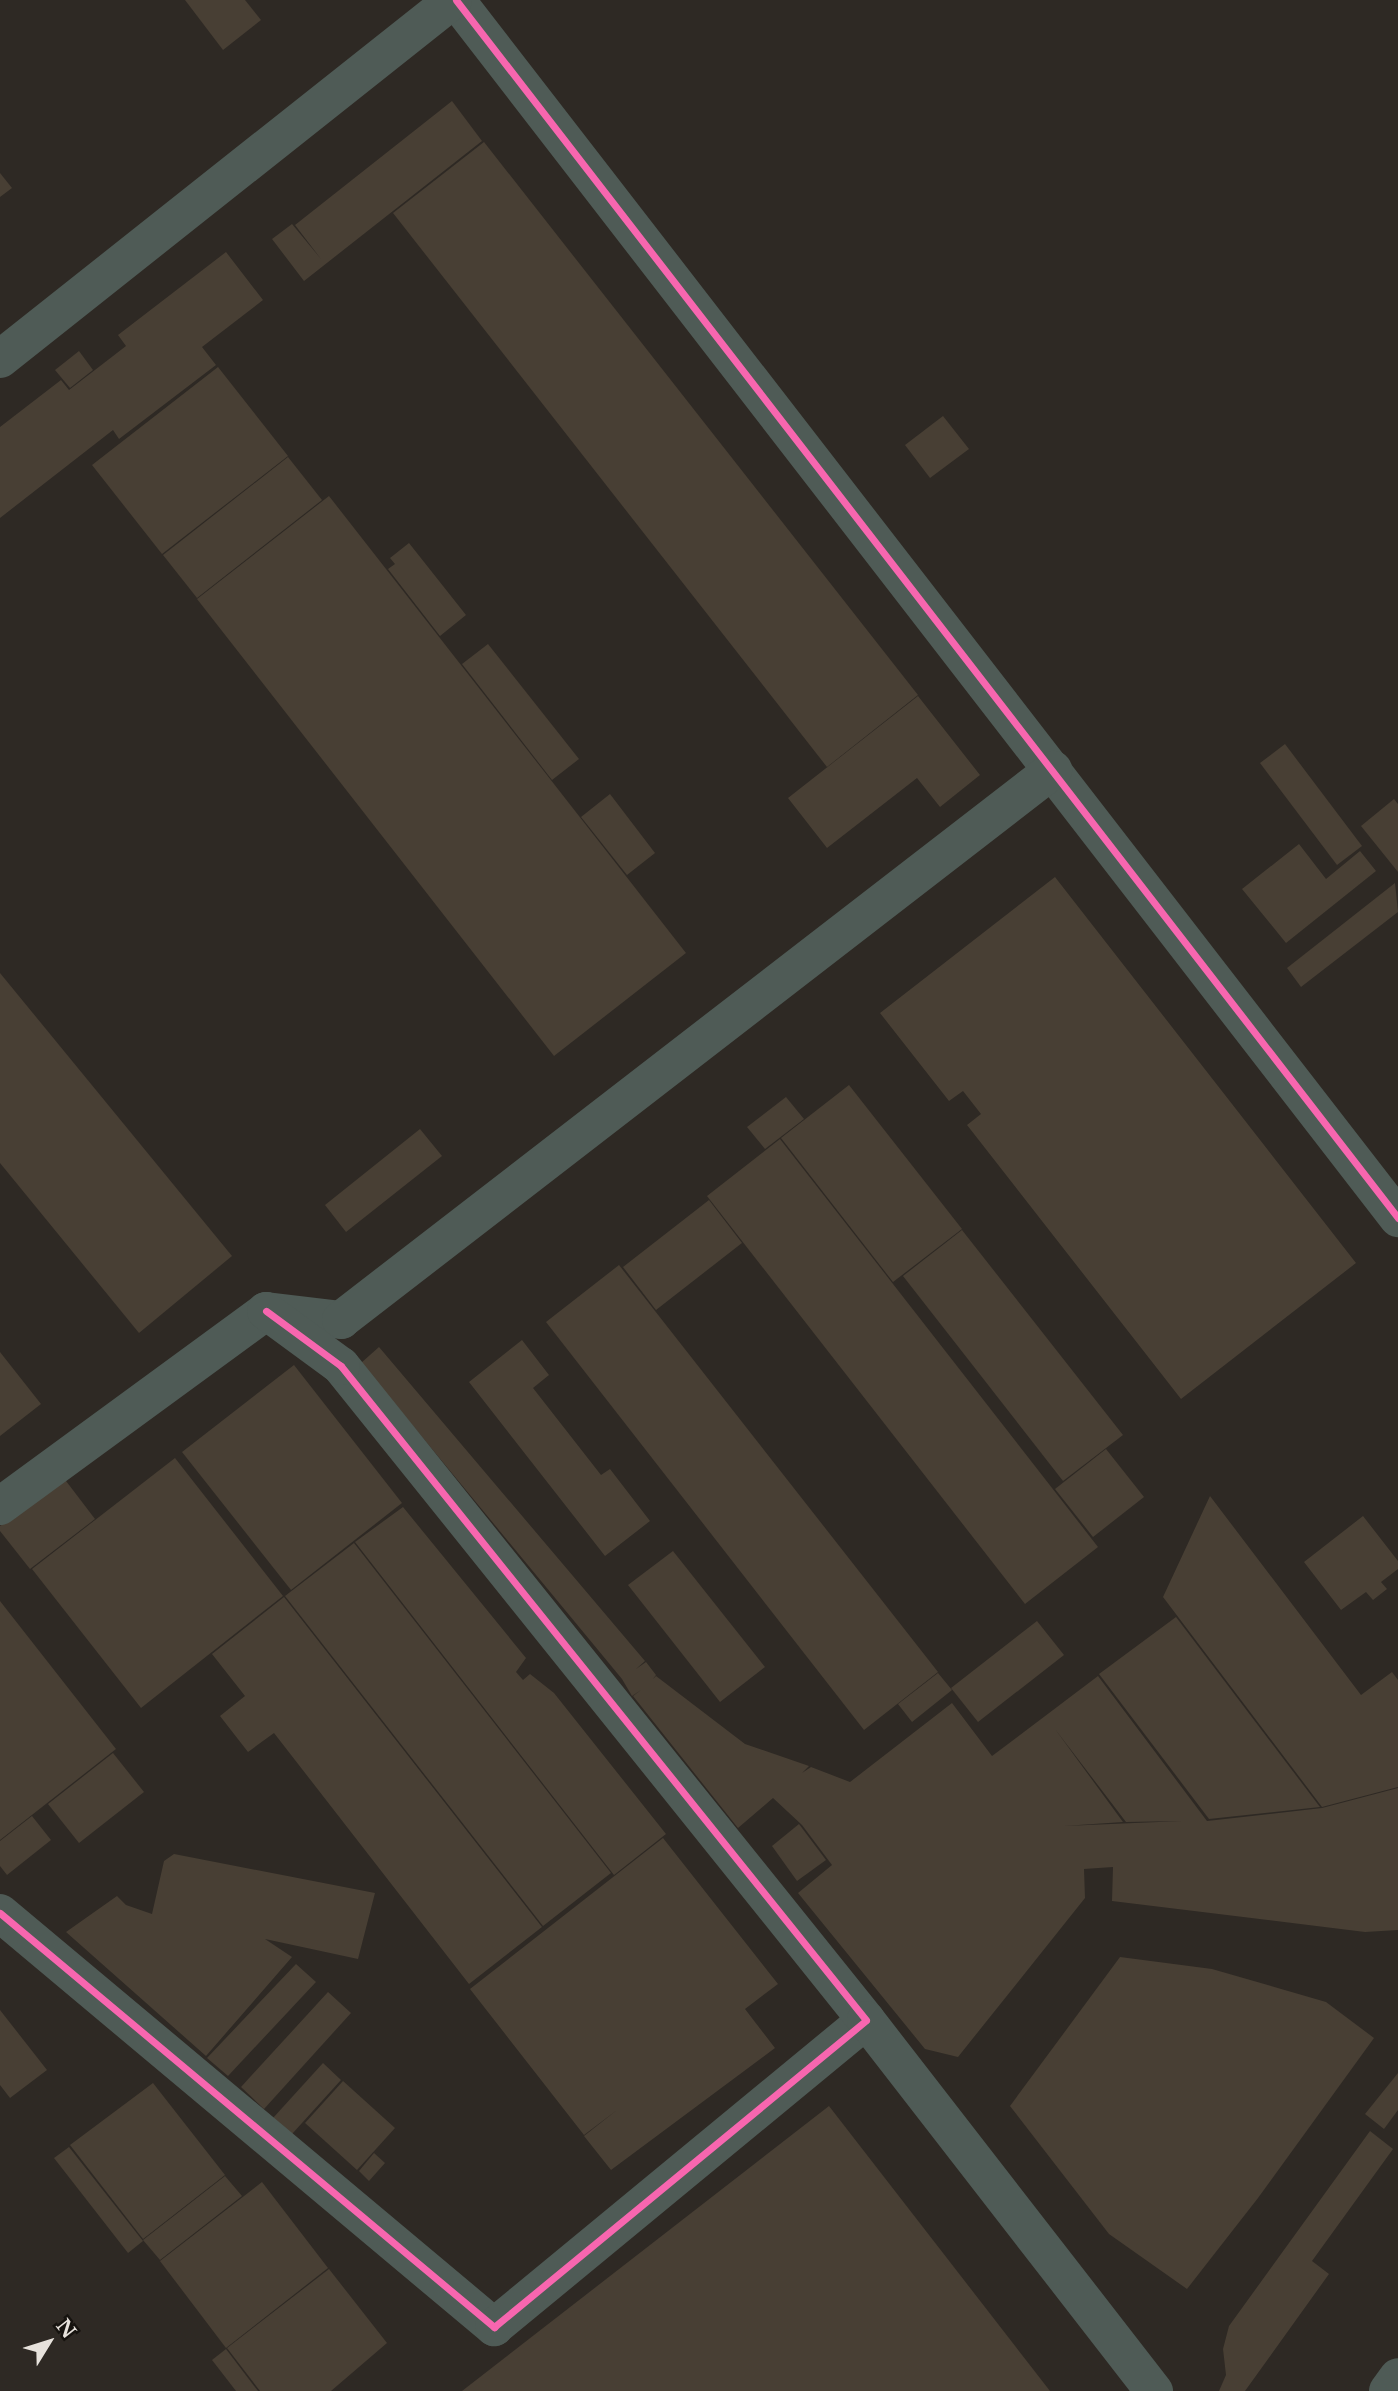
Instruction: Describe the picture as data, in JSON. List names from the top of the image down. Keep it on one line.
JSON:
{"north":"top right"}
